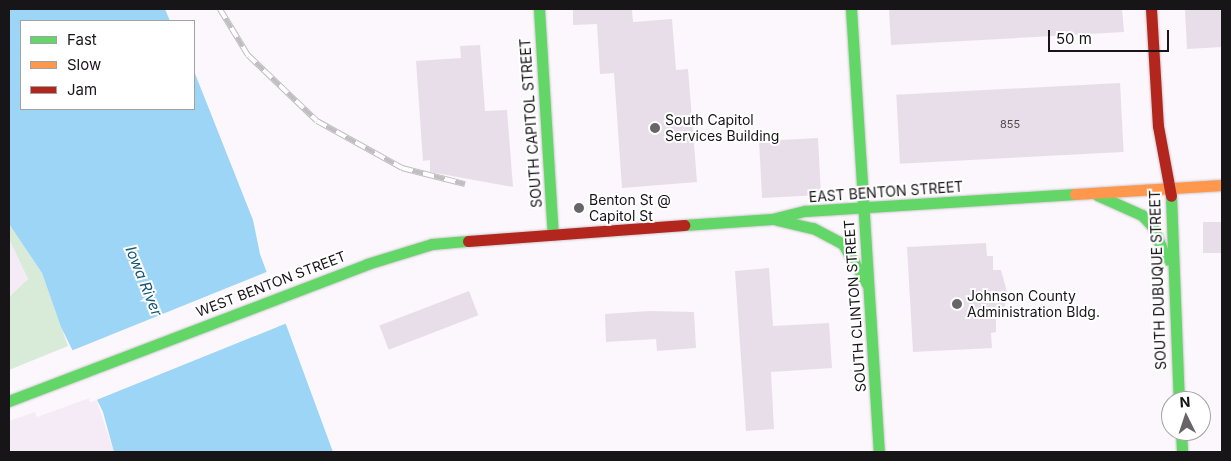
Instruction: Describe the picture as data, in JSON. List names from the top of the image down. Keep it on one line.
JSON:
{"streets":{"street":["SOUTH CAPITOL STREET","EAST BENTON STREET","SOUTH DUBUQUE STREET","WEST BENTON STREET","SOUTH CLINTON STREET"]},"crossings":[["SOUTH CAPITOL STREET","EAST BENTON STREET"],["SOUTH CAPITOL STREET","WEST BENTON STREET"],["EAST BENTON STREET","SOUTH DUBUQUE STREET"],["EAST BENTON STREET","WEST BENTON STREET"],["EAST BENTON STREET","SOUTH CLINTON STREET"]],"water":["Iowa River"],"places":["South Capitol Services Building","Benton St @ Capitol St","Johnson County Administration Bldg."],"house_numbers":["855"],"legend":["Fast","Slow","Jam"],"scale_bar":"50 m","north":"top"}
